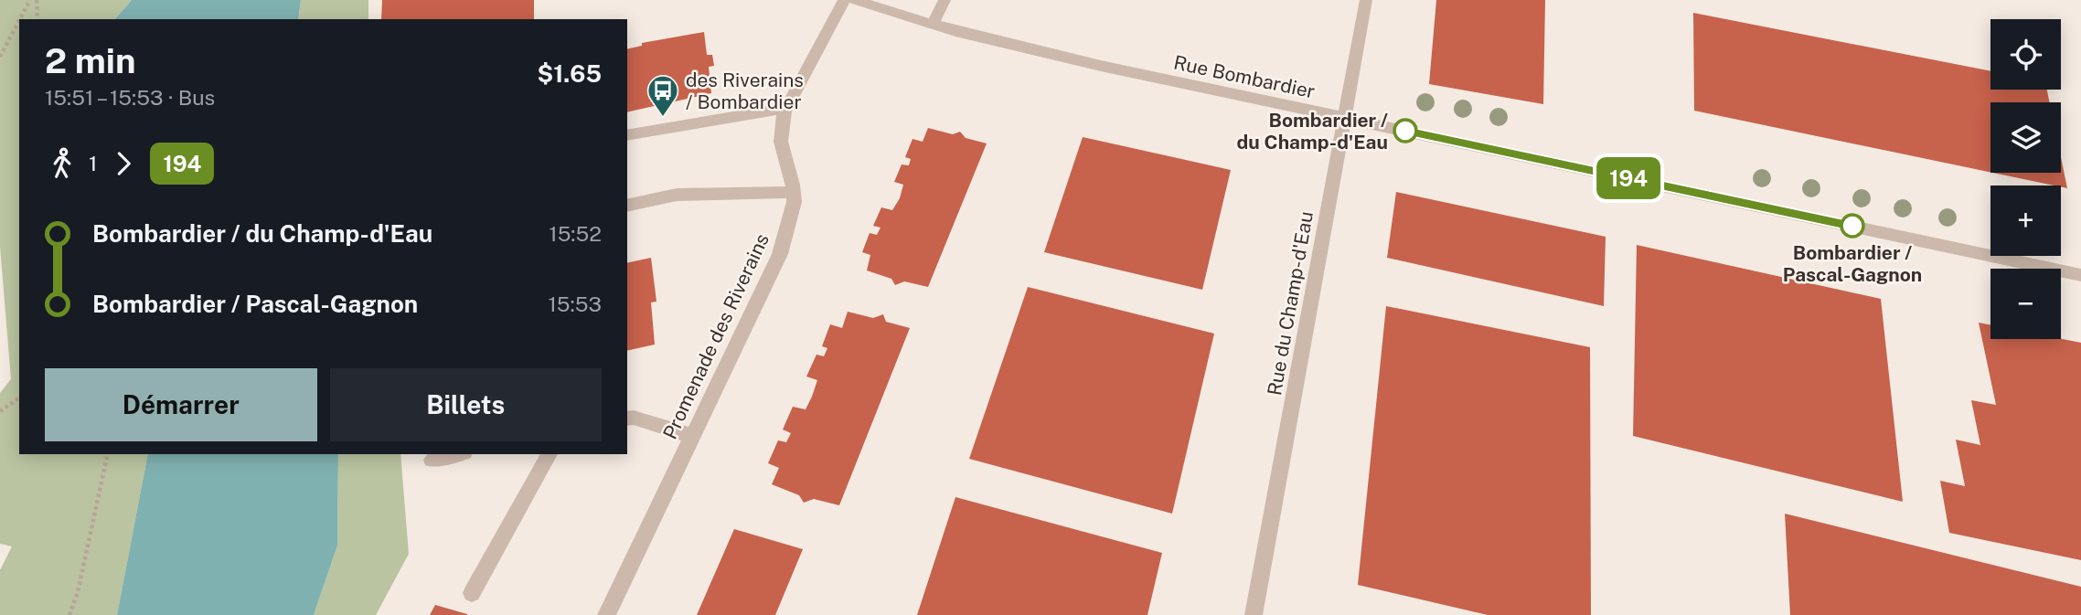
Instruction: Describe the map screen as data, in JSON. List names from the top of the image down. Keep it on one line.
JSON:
{"streets":{"street":["Rue Bombardier","Rue du Champ-d'Eau","Promenade des Riverains"]},"crossings":[["Rue Bombardier","Rue du Champ-d'Eau"]],"places":{"bus stop":["des Riverains / Bombardier"],"other":["Bombardier / du Champ-d'Eau","Bombardier / Pascal-Gagnon"]},"lines":["bus line 194"],"page":{"on_map":"194","map_buttons":["+","−"],"heading":["2 min","15:51 – 15:53 · Bus","$1.65"],"legs":["1","194"],"list":[{"name":"Bombardier / du Champ-d'Eau","value":"15:52"},{"name":"Bombardier / Pascal-Gagnon","value":"15:53"}],"buttons":["Démarrer","Billets"]}}
